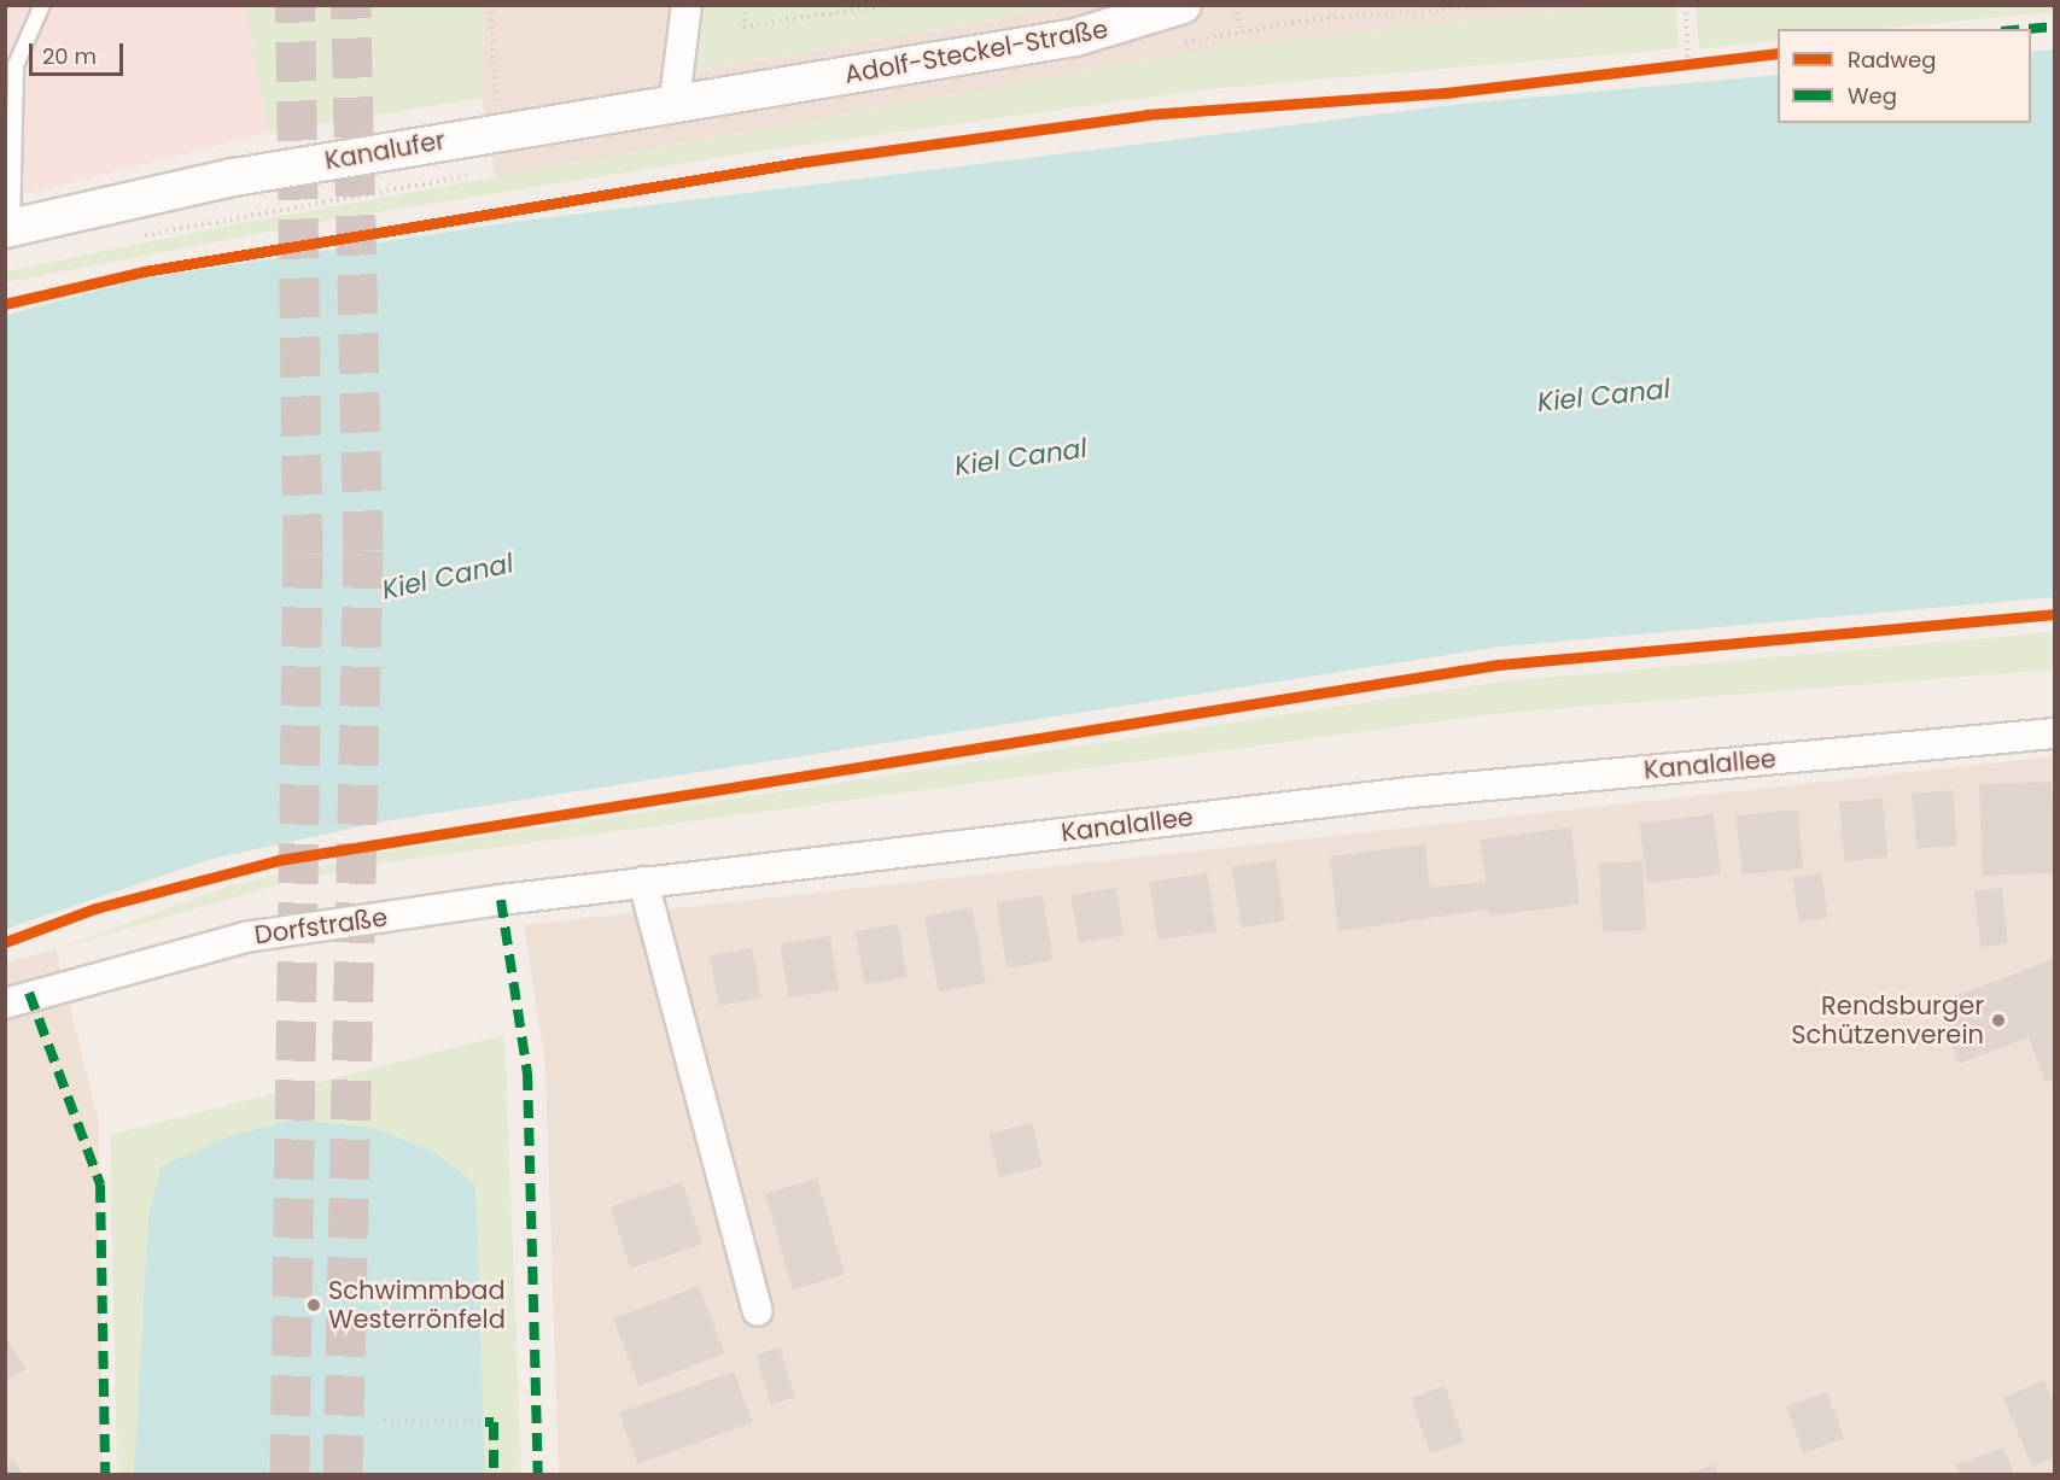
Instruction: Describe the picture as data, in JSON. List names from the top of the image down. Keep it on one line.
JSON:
{"streets":{"street":["Adolf-Steckel-Straße","Kanalufer","Kanalallee","Dorfstraße"]},"crossings":[["Adolf-Steckel-Straße","Kanalufer"],["Kanalallee","Dorfstraße"]],"water":["Kiel Canal"],"places":["Rendsburger Schützenverein","Schwimmbad Westerrönfeld"],"legend":["Radweg","Weg"],"scale_bar":"20 m"}
